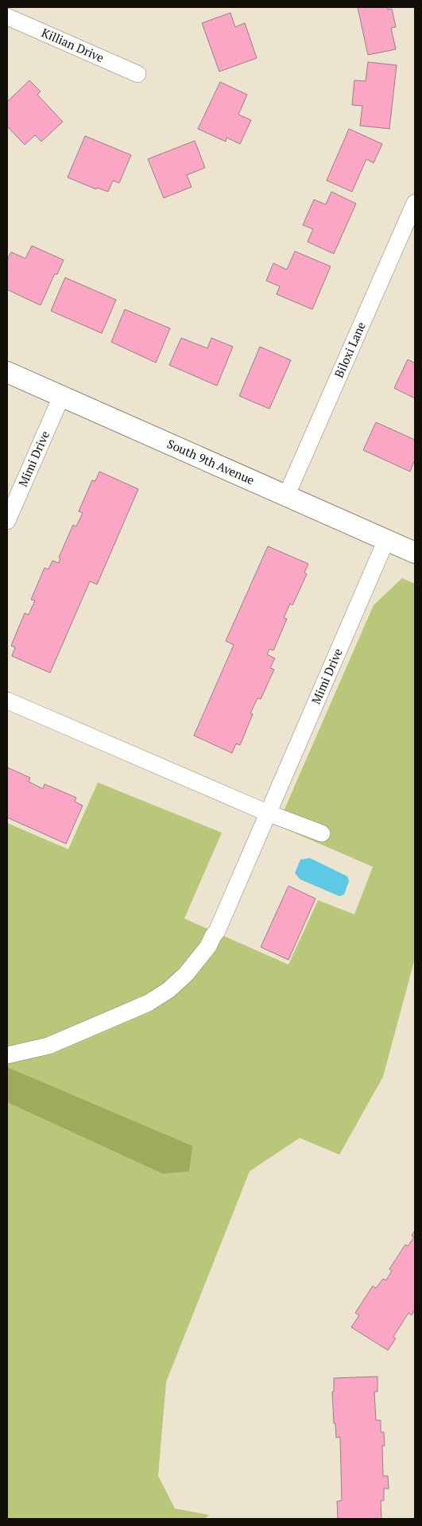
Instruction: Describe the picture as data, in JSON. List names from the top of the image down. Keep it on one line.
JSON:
{"streets":{"street":["Killian Drive","Biloxi Lane","Mimi Drive","South 9th Avenue"]},"crossings":[["Biloxi Lane","South 9th Avenue"],["Mimi Drive","South 9th Avenue"]]}
